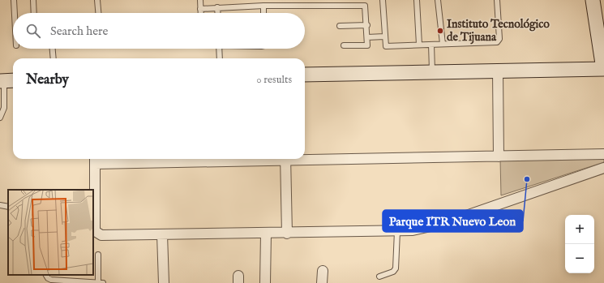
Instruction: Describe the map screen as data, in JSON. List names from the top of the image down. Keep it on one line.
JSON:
{"places":["Instituto Tecnológico de Tijuana","Parque ITR Nuevo Leon"],"page":{"search":"Search here","heading":["Nearby","0 results"],"map_buttons":["+","−"]}}
